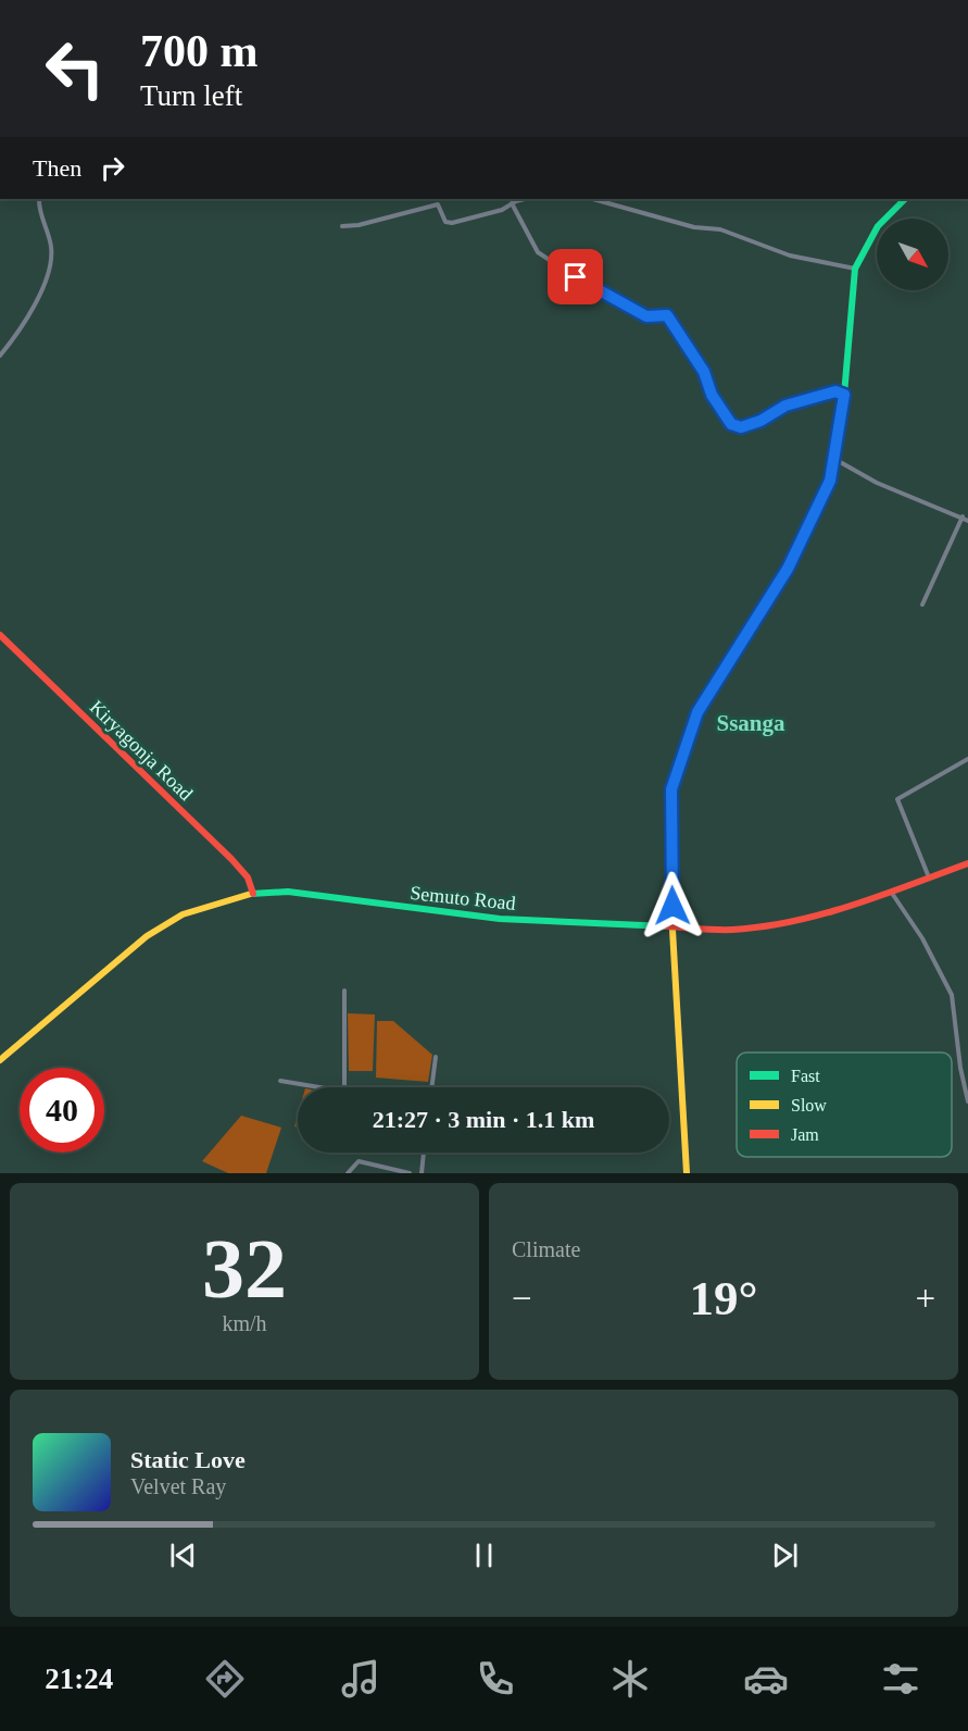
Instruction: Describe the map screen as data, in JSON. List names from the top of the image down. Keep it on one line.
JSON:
{"streets":{"street":["Kiryagonja Road","Semuto Road"]},"crossings":[["Kiryagonja Road","Semuto Road"]],"districts":["Ssanga"],"legend":["Fast","Slow","Jam"],"north":"bottom right","page":{"turn":["700 m","Turn left"],"then":"Then","limit":"40","trip":"21:27 · 3 min · 1.1 km","tile":[["32","km/h"],"Climate"],"heat":["−","19°","+"],"song":["Static Love","Velvet Ray"],"tabs":"21:24"}}
